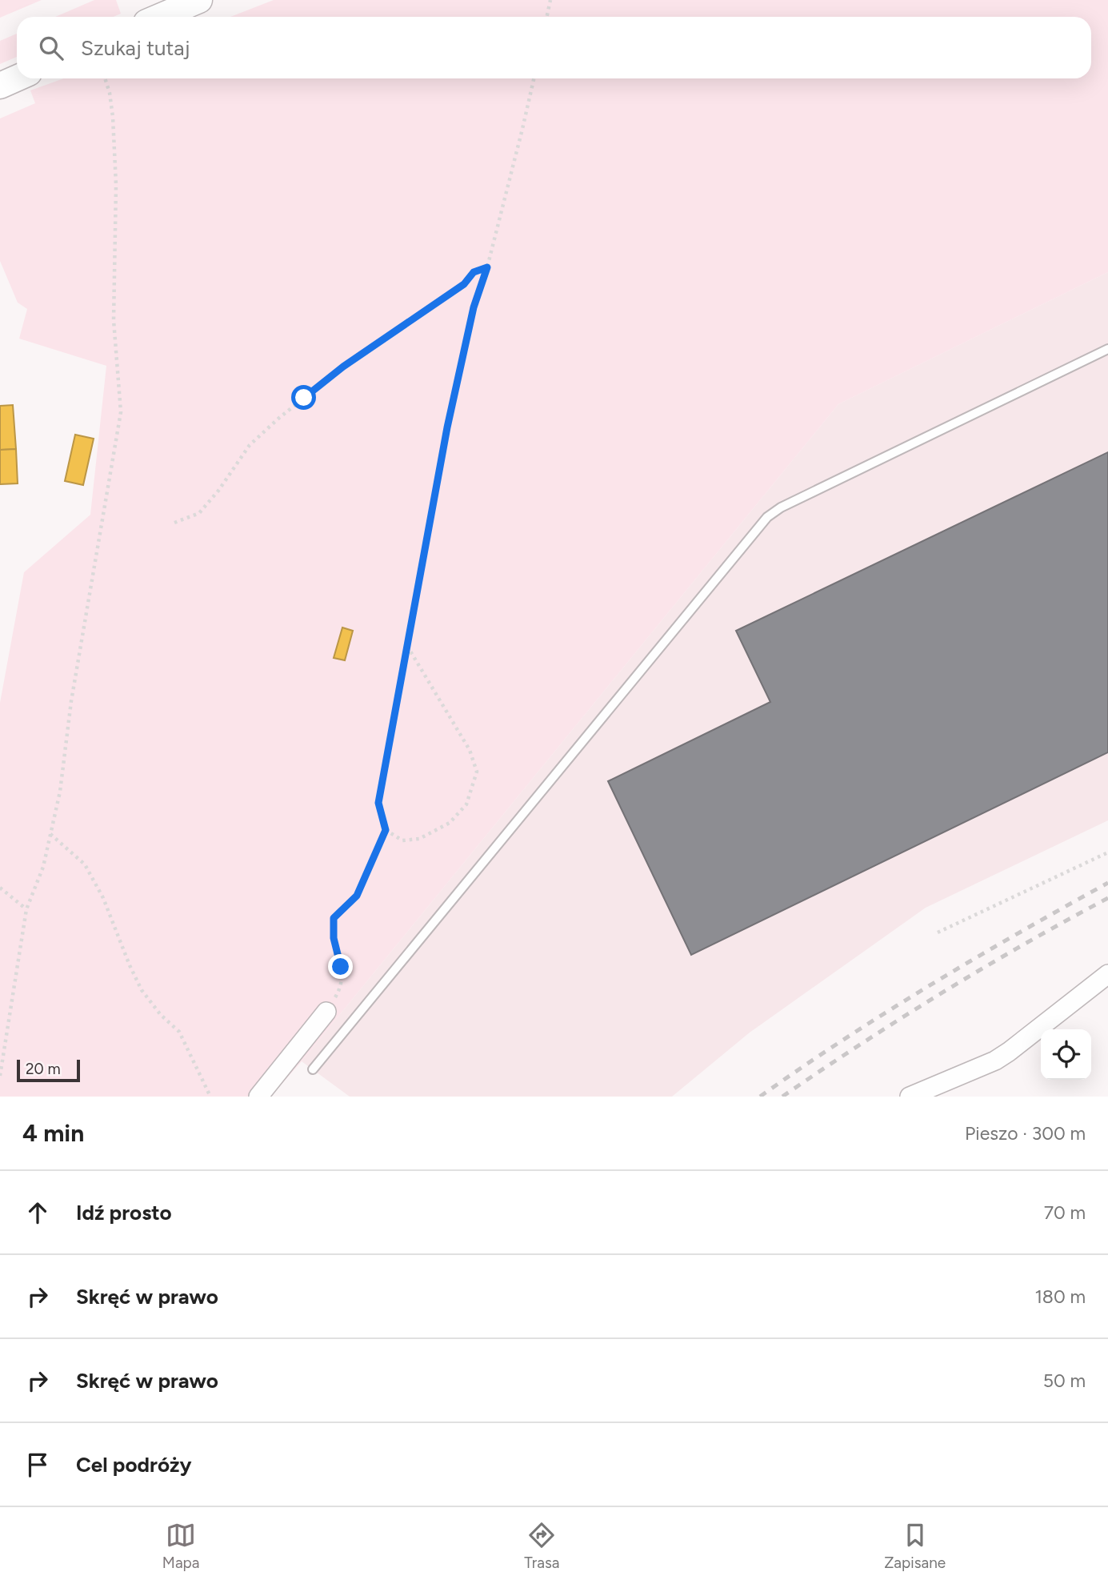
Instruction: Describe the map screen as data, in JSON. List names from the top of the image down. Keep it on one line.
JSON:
{"scale_bar":"20 m","page":{"search":"Szukaj tutaj","scale":"20 m","heading":["4 min","Pieszo · 300 m"],"list":[["Idź prosto","70 m"],["Skręć w prawo","180 m"],["Skręć w prawo","50 m"],"Cel podróży"],"nav":["Mapa","Trasa","Zapisane"]}}
